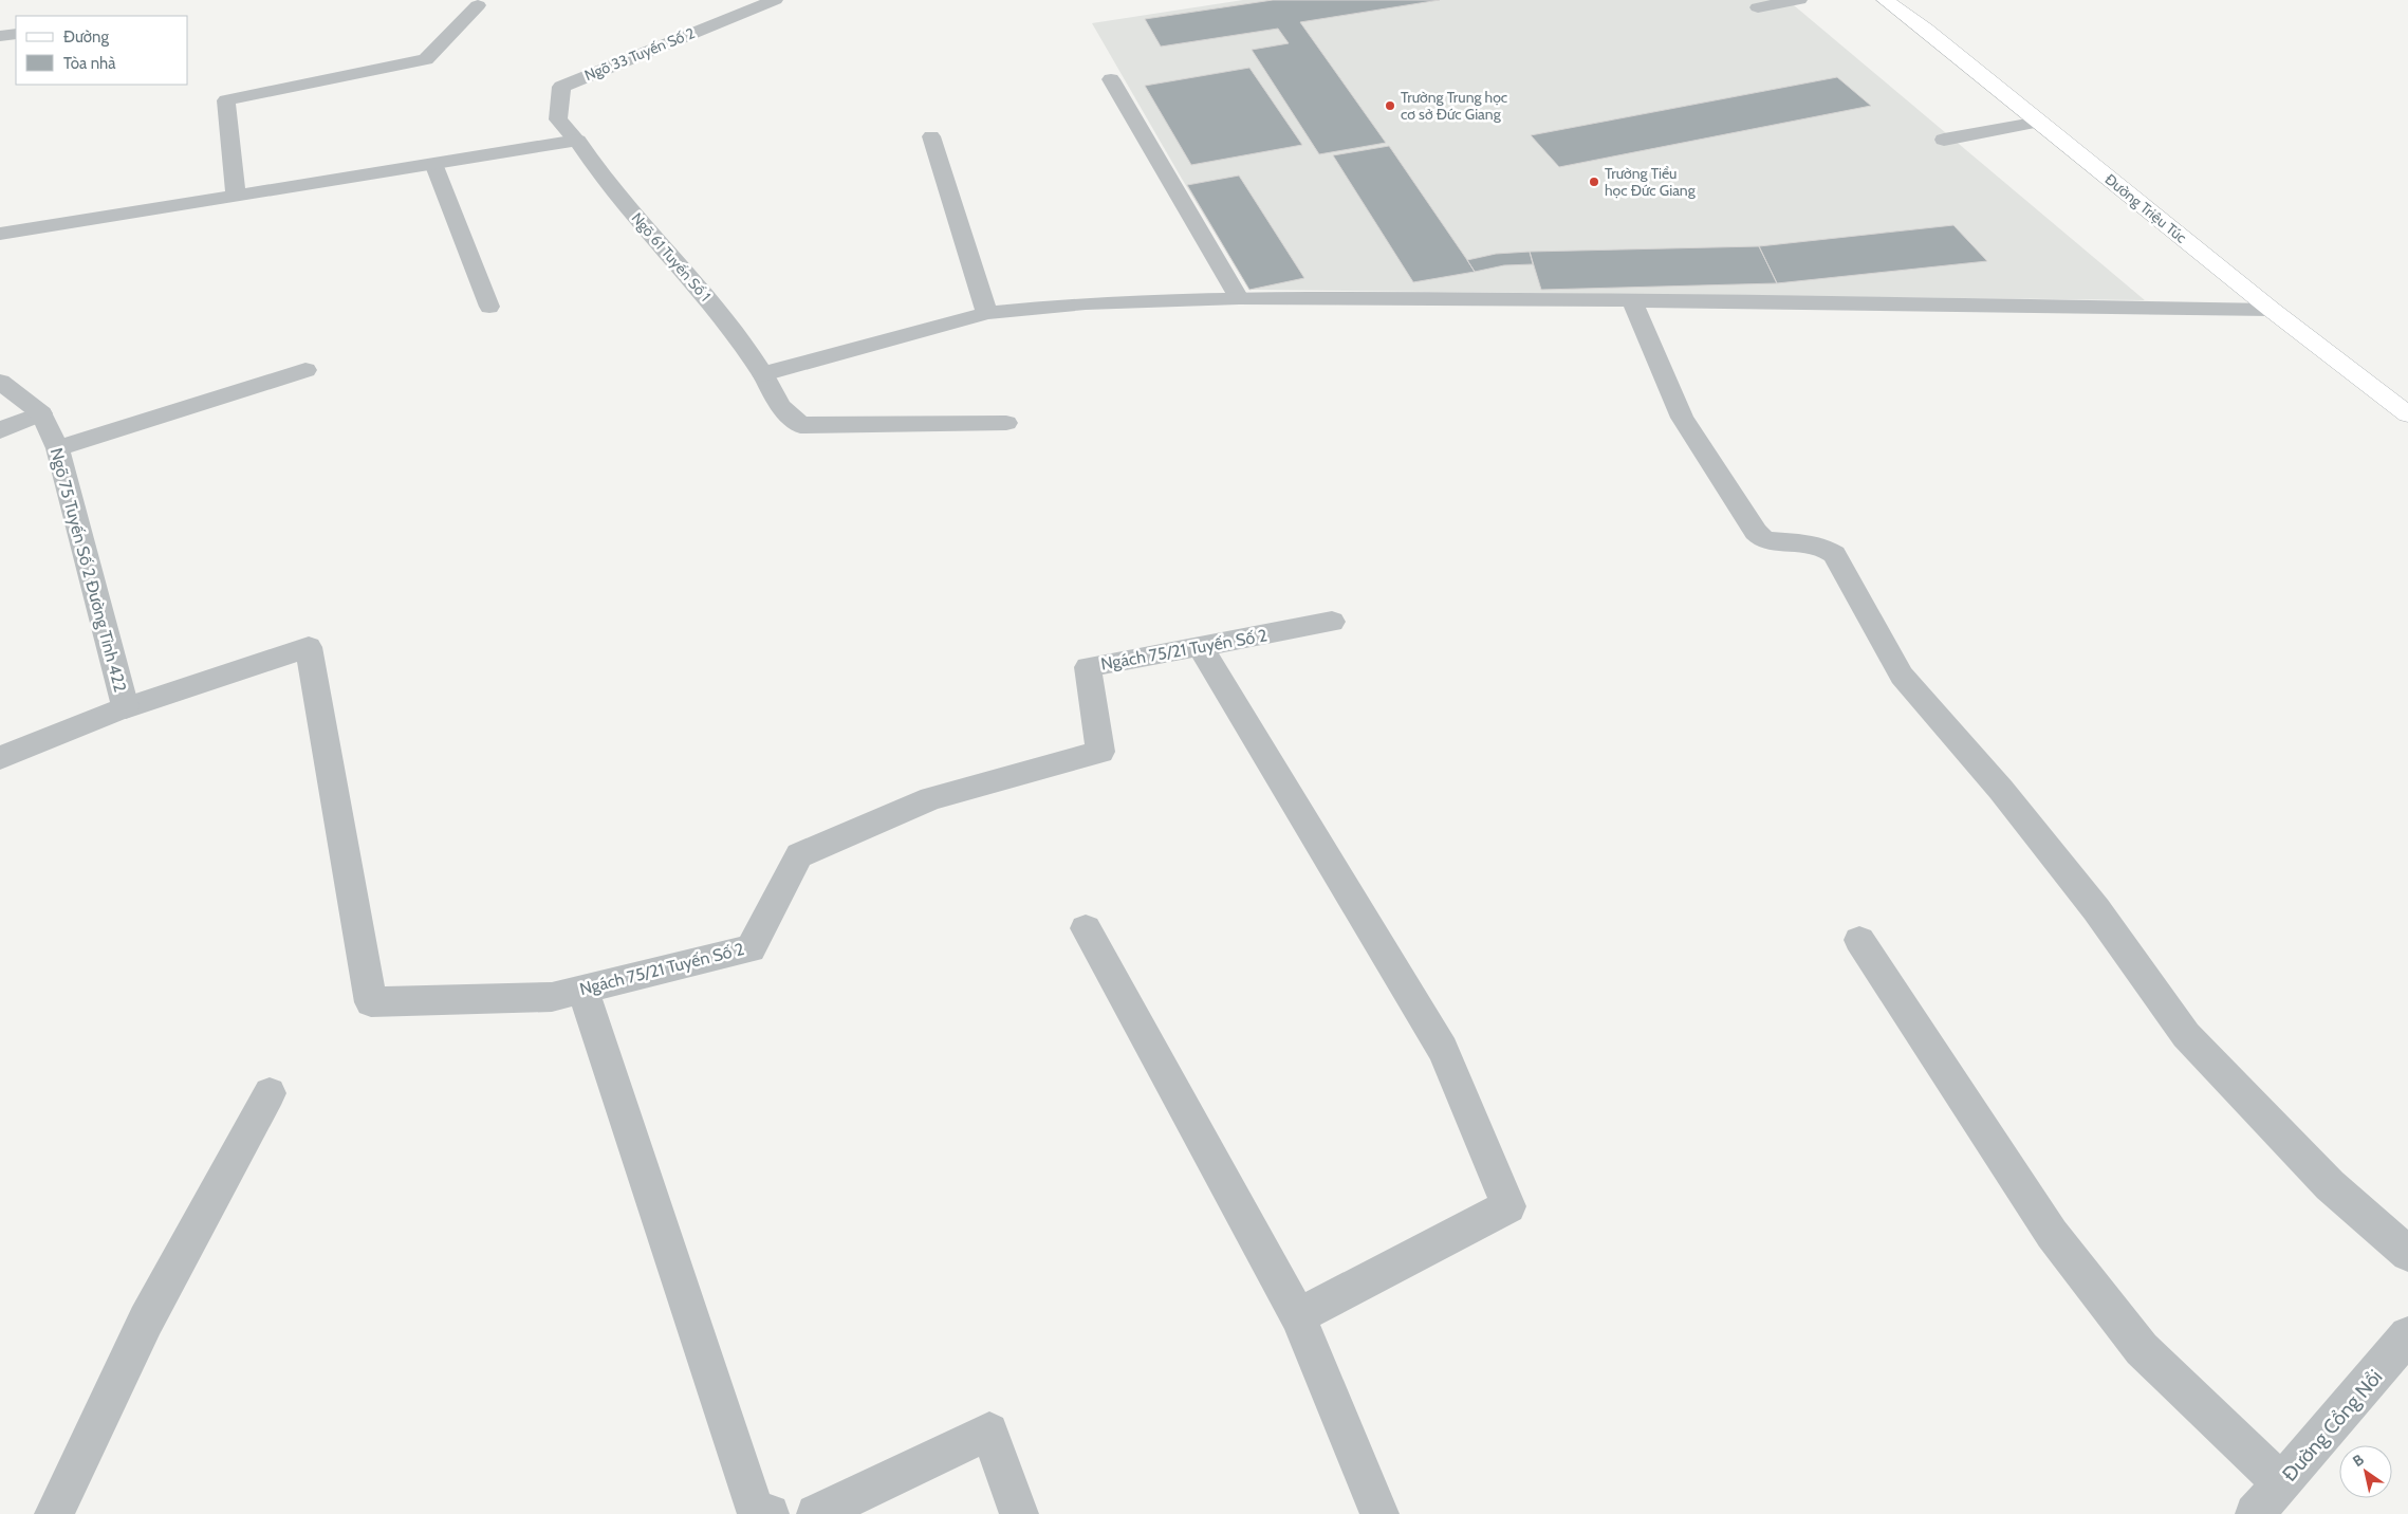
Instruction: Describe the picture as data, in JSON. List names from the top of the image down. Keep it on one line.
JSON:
{"streets":{"main road":["Đường Triệu Túc"],"street":["Ngõ 33 Tuyến Số 2","Ngõ 61 Tuyến Số 1","Ngõ 75 Tuyến Số 2 Đường Tỉnh 422","Ngách 75/21 Tuyến Số 2","Đường Cổng Nổi"]},"crossings":[["Ngõ 33 Tuyến Số 2","Ngõ 61 Tuyến Số 1"],["Ngõ 75 Tuyến Số 2 Đường Tỉnh 422","Ngách 75/21 Tuyến Số 2"]],"places":["Trường Trung học cơ sở Đức Giang","Trường Tiểu học Đức Giang"],"legend":["Đường","Tòa nhà"],"north":"top left"}
